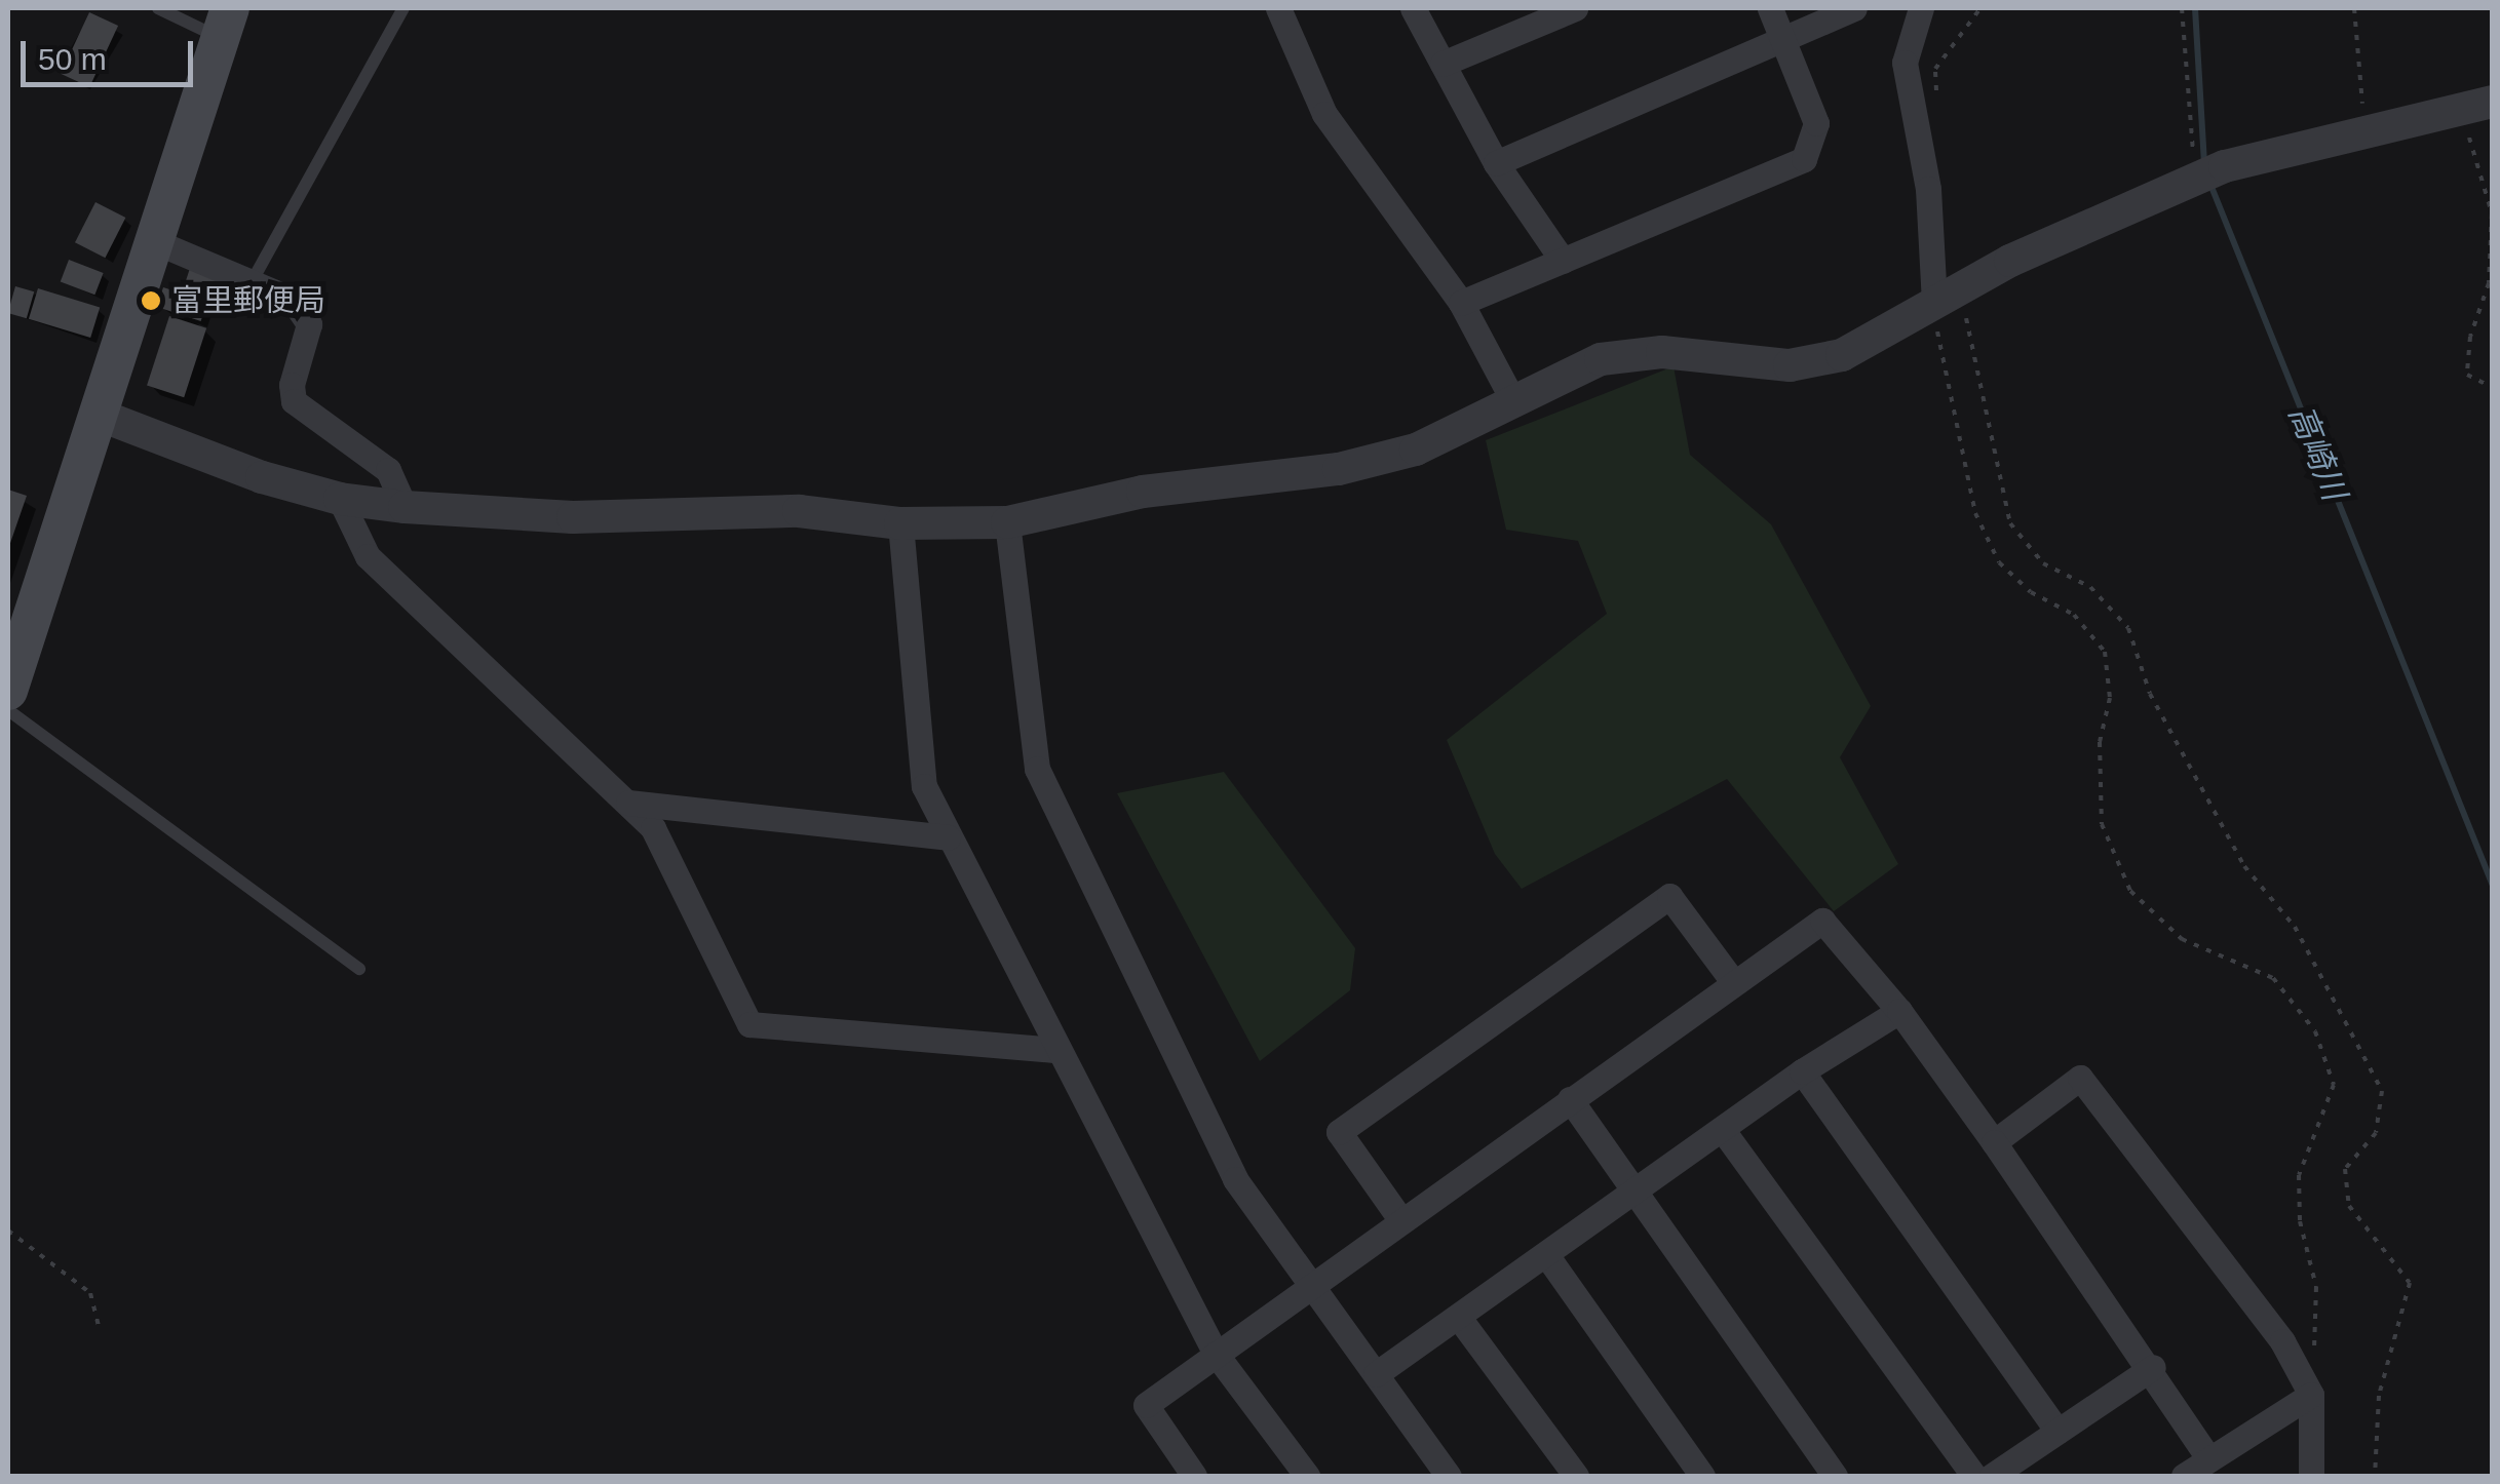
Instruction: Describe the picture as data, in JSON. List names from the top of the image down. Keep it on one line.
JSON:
{"water":["高崎川"],"places":["富里郵便局"],"scale_bar":"50 m"}
